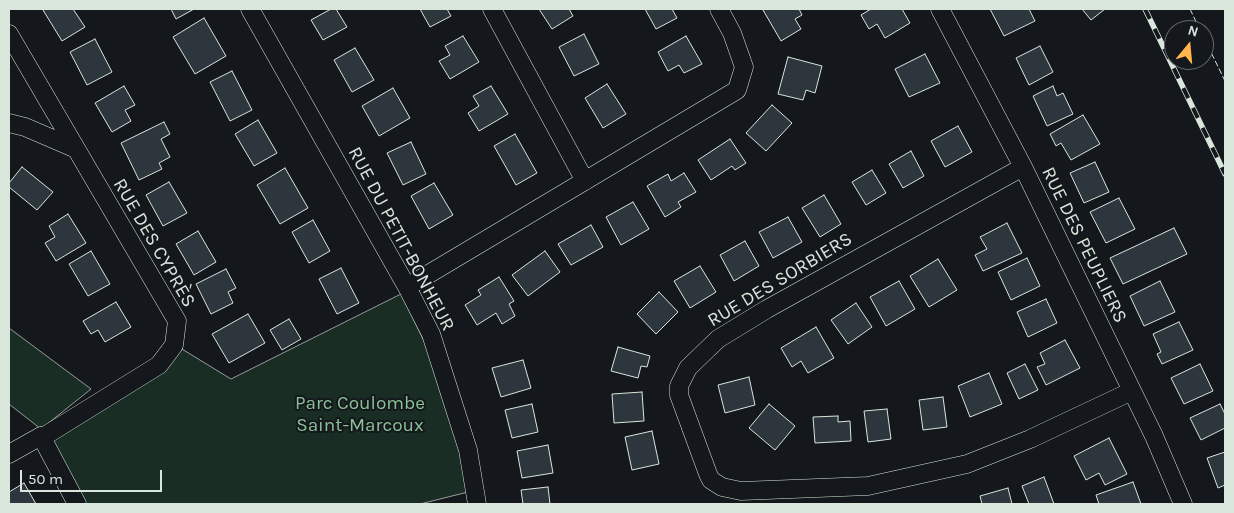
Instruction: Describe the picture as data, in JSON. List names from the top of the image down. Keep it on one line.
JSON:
{"streets":{"street":["RUE DU PETIT-BONHEUR","RUE DES CYPRÈS","RUE DES PEUPLIERS","RUE DES SORBIERS"]},"crossings":[["RUE DES PEUPLIERS","RUE DES SORBIERS"]],"parks":["Parc Coulombe Saint-Marcoux"],"scale_bar":"50 m","north":"top"}
